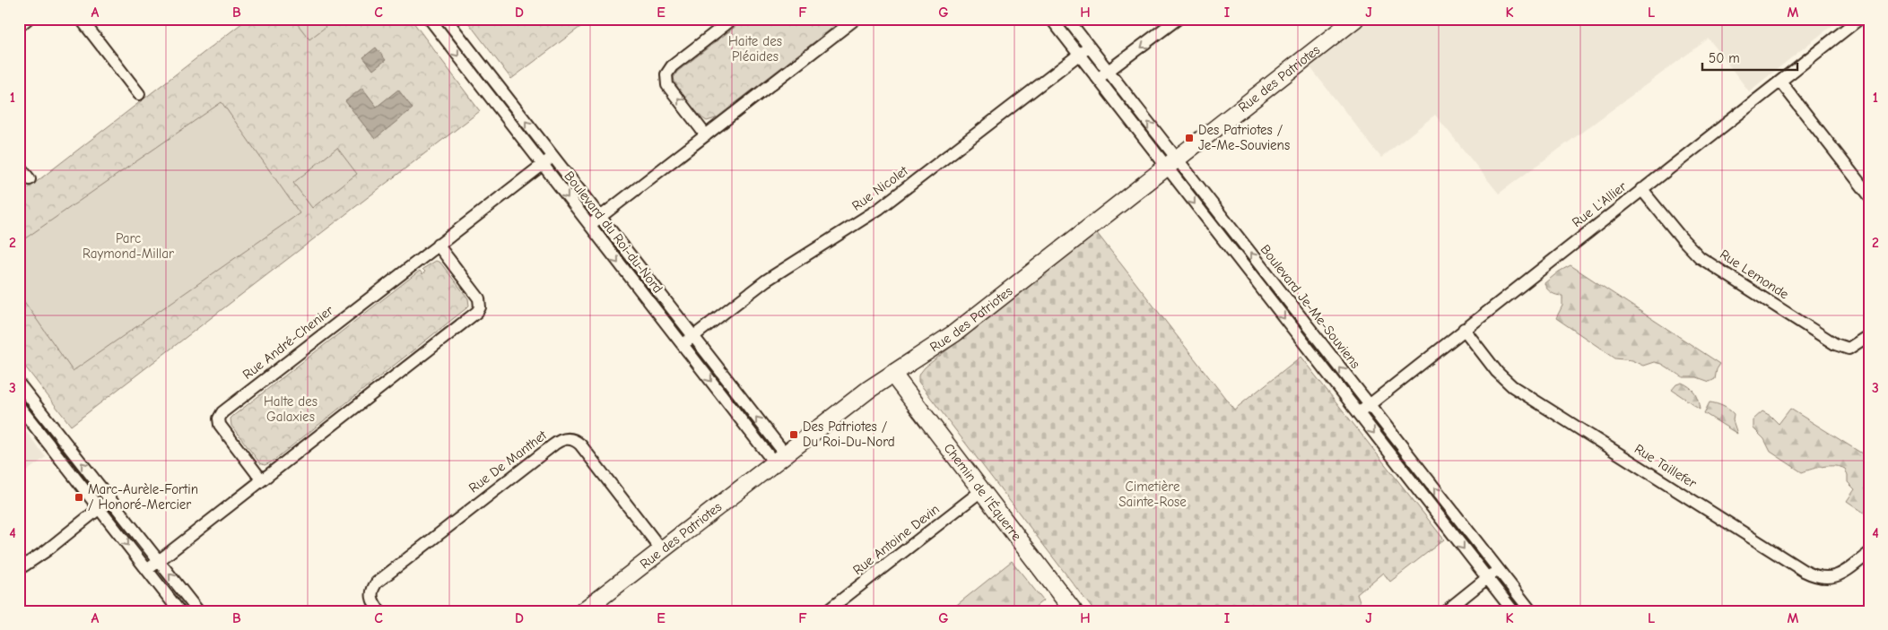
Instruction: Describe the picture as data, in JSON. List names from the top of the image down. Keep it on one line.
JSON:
{"streets":{"street":["Rue des Patriotes","Rue Nicolet","Rue L'Allier","Boulevard du Roi-du-Nord","Rue Lemonde","Boulevard Je-Me-Souviens","Rue André-Chenier","Rue De Manthet","Rue Taillefer","Chemin de l'Équerre","Rue Antoine Devin"]},"crossings":[["Rue des Patriotes","Boulevard du Roi-du-Nord"],["Rue des Patriotes","Boulevard Je-Me-Souviens"],["Rue des Patriotes","Rue De Manthet"],["Rue des Patriotes","Chemin de l'Équerre"],["Rue Nicolet","Boulevard du Roi-du-Nord"],["Rue Nicolet","Boulevard Je-Me-Souviens"],["Rue L'Allier","Rue Lemonde"],["Rue L'Allier","Boulevard Je-Me-Souviens"],["Rue L'Allier","Rue Taillefer"],["Boulevard du Roi-du-Nord","Rue André-Chenier"],["Chemin de l'Équerre","Rue Antoine Devin"]],"parks":["Haite des Pléaides","Parc Raymond-Millar","Halte des Galaxies","Cimetière Sainte-Rose"],"places":{"transit":["Des Patriotes / Je-Me-Souviens","Des Patriotes / Du Roi-Du-Nord","Marc-Aurèle-Fortin / Honoré-Mercier"]},"scale_bar":"50 m","grid":{"columns":["A","B","C","D","E","F","G","H","I","J","K","L","M"],"rows":["1","2","3","4"]}}
